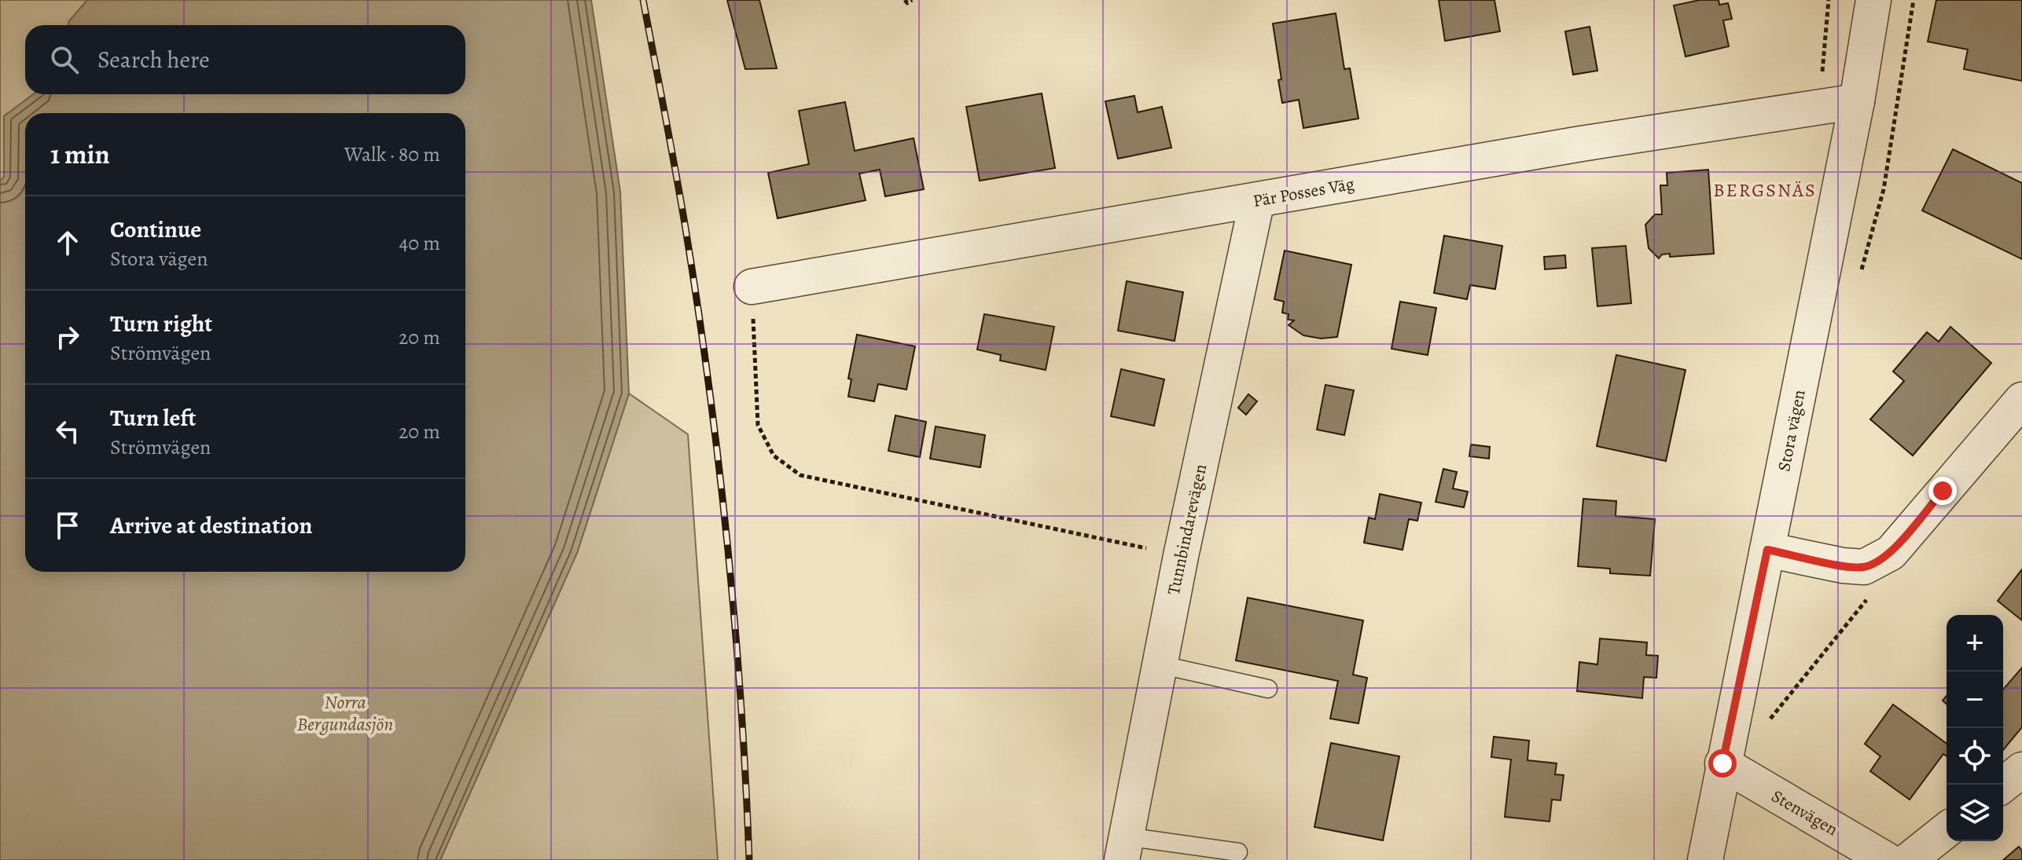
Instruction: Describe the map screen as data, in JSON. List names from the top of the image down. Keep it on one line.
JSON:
{"streets":{"street":["Pär Posses Väg","Stora vägen","Tunnbindarevägen","Stenvägen"]},"crossings":[["Pär Posses Väg","Stora vägen"],["Pär Posses Väg","Tunnbindarevägen"],["Stora vägen","Stenvägen"]],"districts":["BERGSNÄS"],"water":["Norra Bergundasjön"],"page":{"search":"Search here","heading":["1 min","Walk · 80 m"],"list":[["Continue","Stora vägen","40 m"],["Turn right","Strömvägen","20 m"],["Turn left","Strömvägen","20 m"],"Arrive at destination"],"map_buttons":["+","−"]}}
